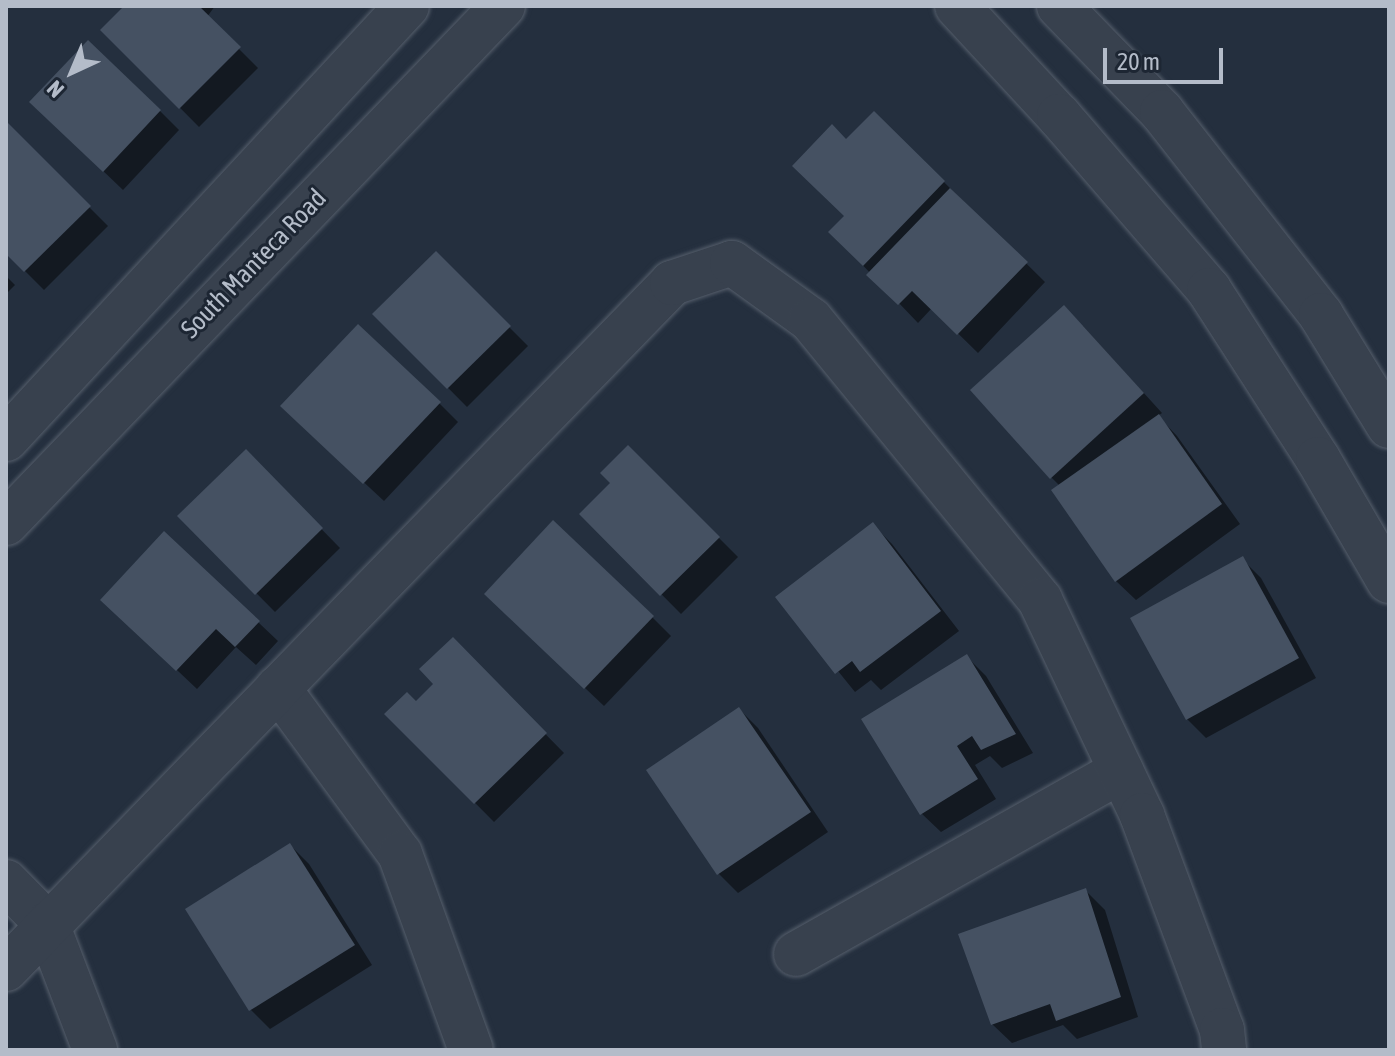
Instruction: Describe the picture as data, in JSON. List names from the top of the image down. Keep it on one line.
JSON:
{"streets":{"street":["South Manteca Road"]},"scale_bar":"20 m","north":"bottom left"}
